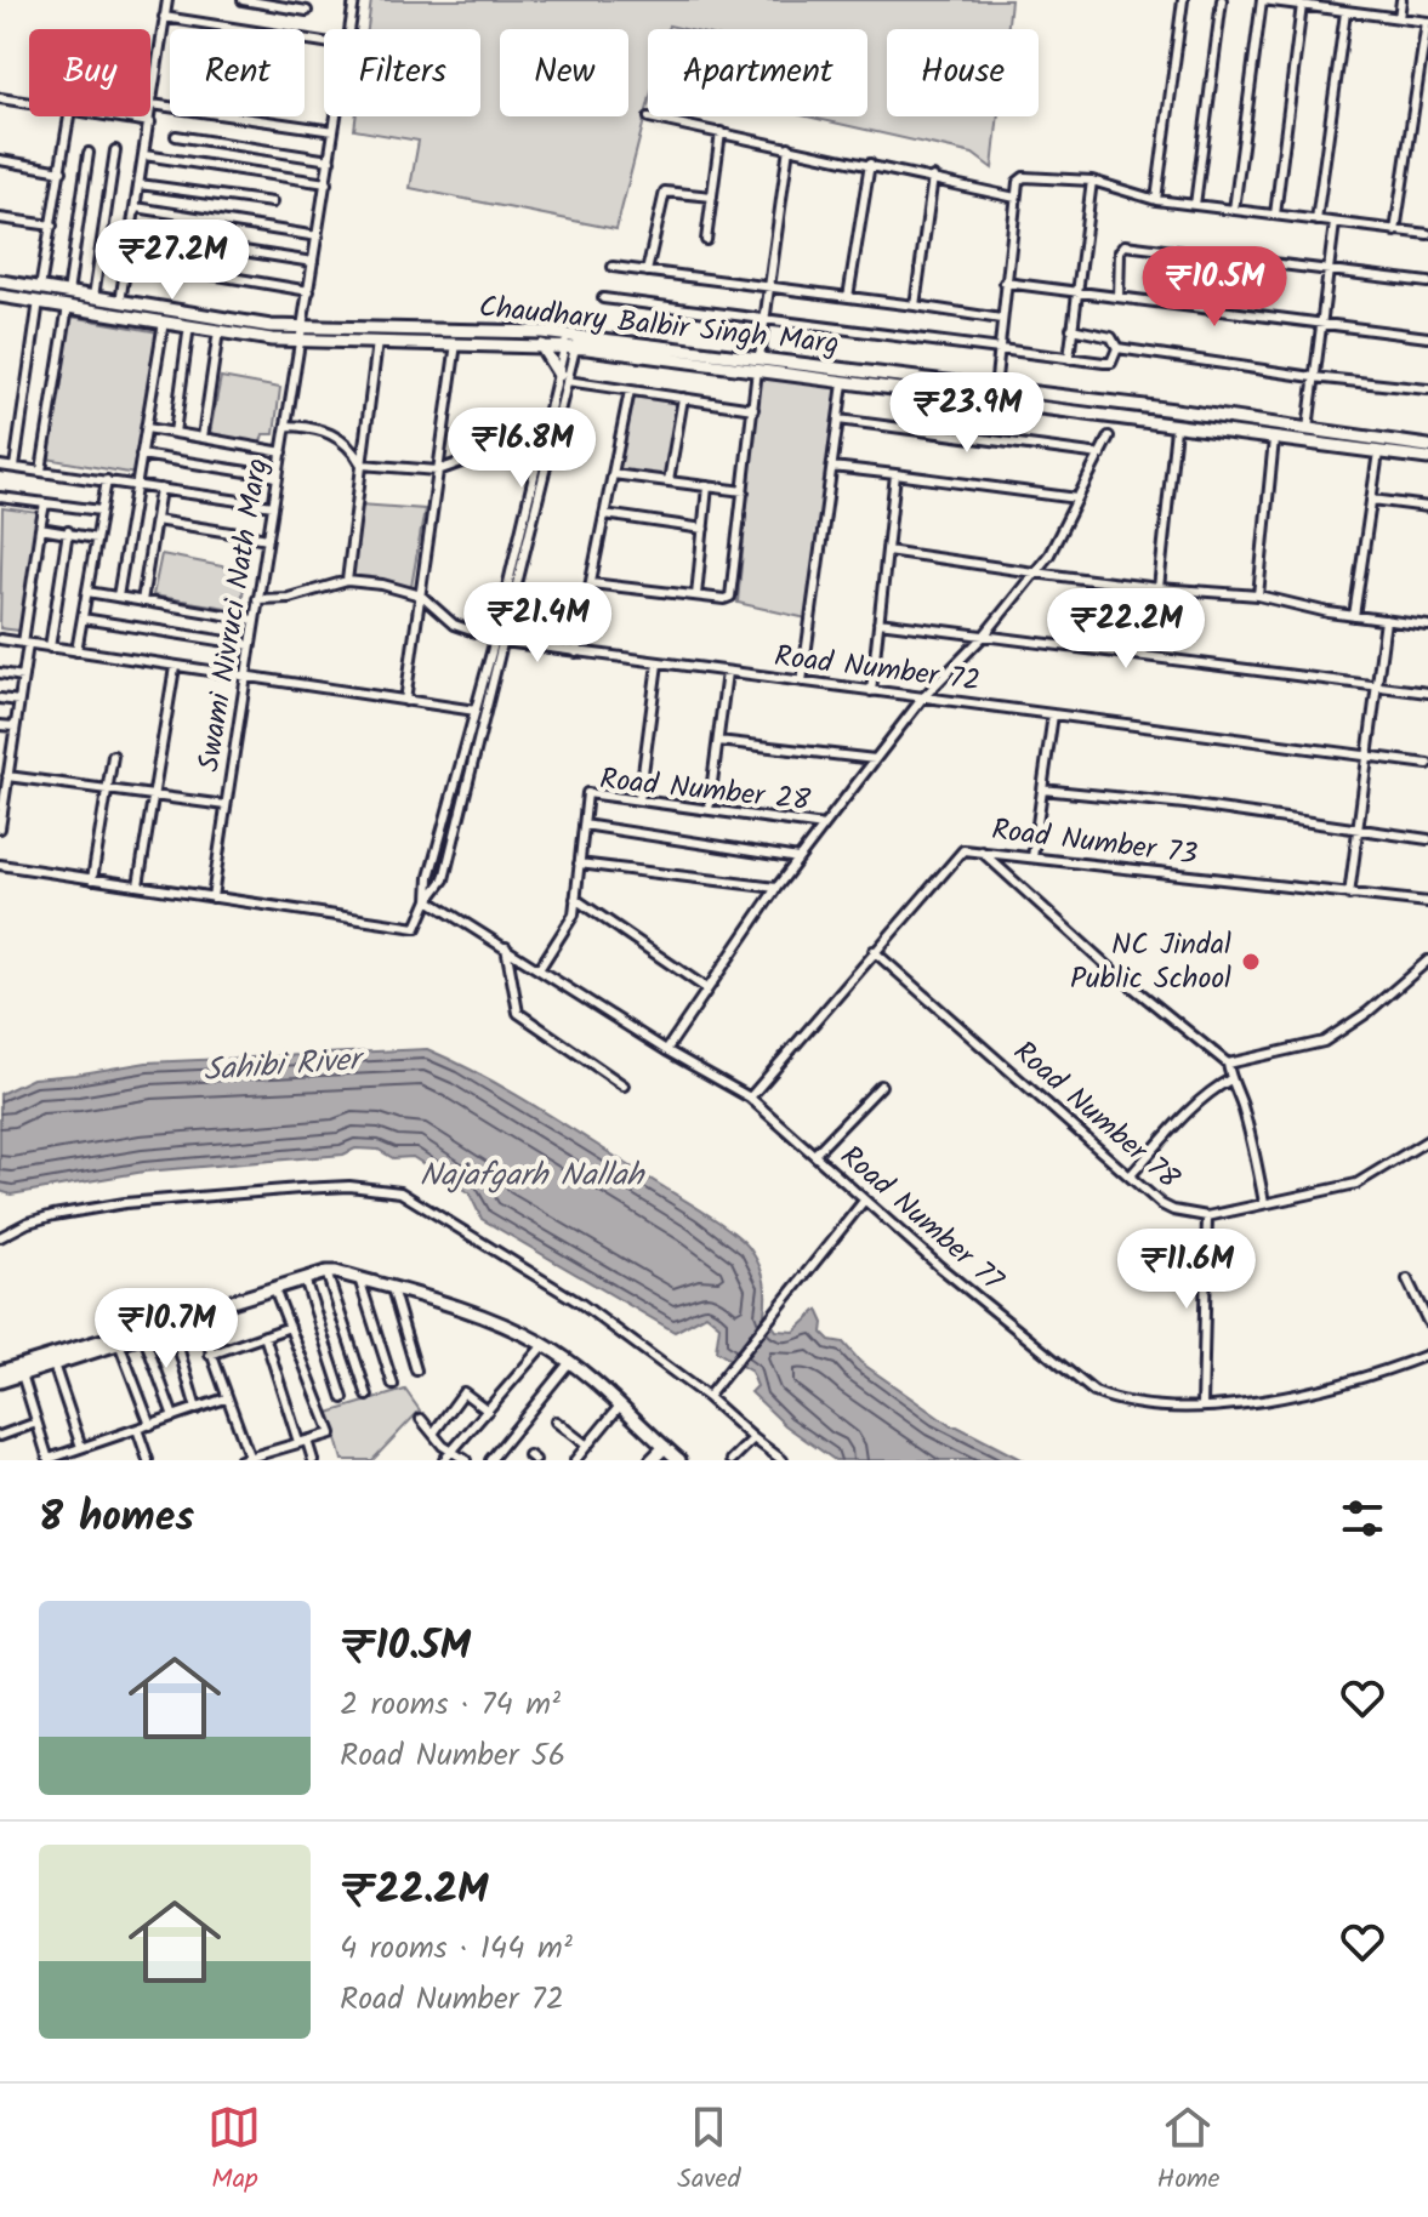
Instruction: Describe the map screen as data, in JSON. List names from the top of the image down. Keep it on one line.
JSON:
{"streets":{"street":["Chaudhary Balbir Singh Marg","Swami Nivruci Nath Marg","Road Number 72","Road Number 28","Road Number 73","Road Number 78","Road Number 77"]},"crossings":[["Chaudhary Balbir Singh Marg","Swami Nivruci Nath Marg"],["Road Number 28","Road Number 77"],["Road Number 73","Road Number 78"],["Road Number 73","Road Number 77"]],"water":["Sahibi River","Najafgarh Nallah"],"places":["NC Jindal Public School"],"page":{"chip":["Buy","Rent","Filters","New","Apartment","House"],"price":["₹27.2M","₹10.5M","₹23.9M","₹16.8M","₹21.4M","₹22.2M","₹11.6M","₹10.7M"],"heading":"8 homes","list":[{"name":"₹10.5M","note":"2 rooms · 74 m² · Road Number 56"},{"name":"₹22.2M","note":"4 rooms · 144 m² · Road Number 72"}],"tabs":["Map","Saved","Home"]}}
